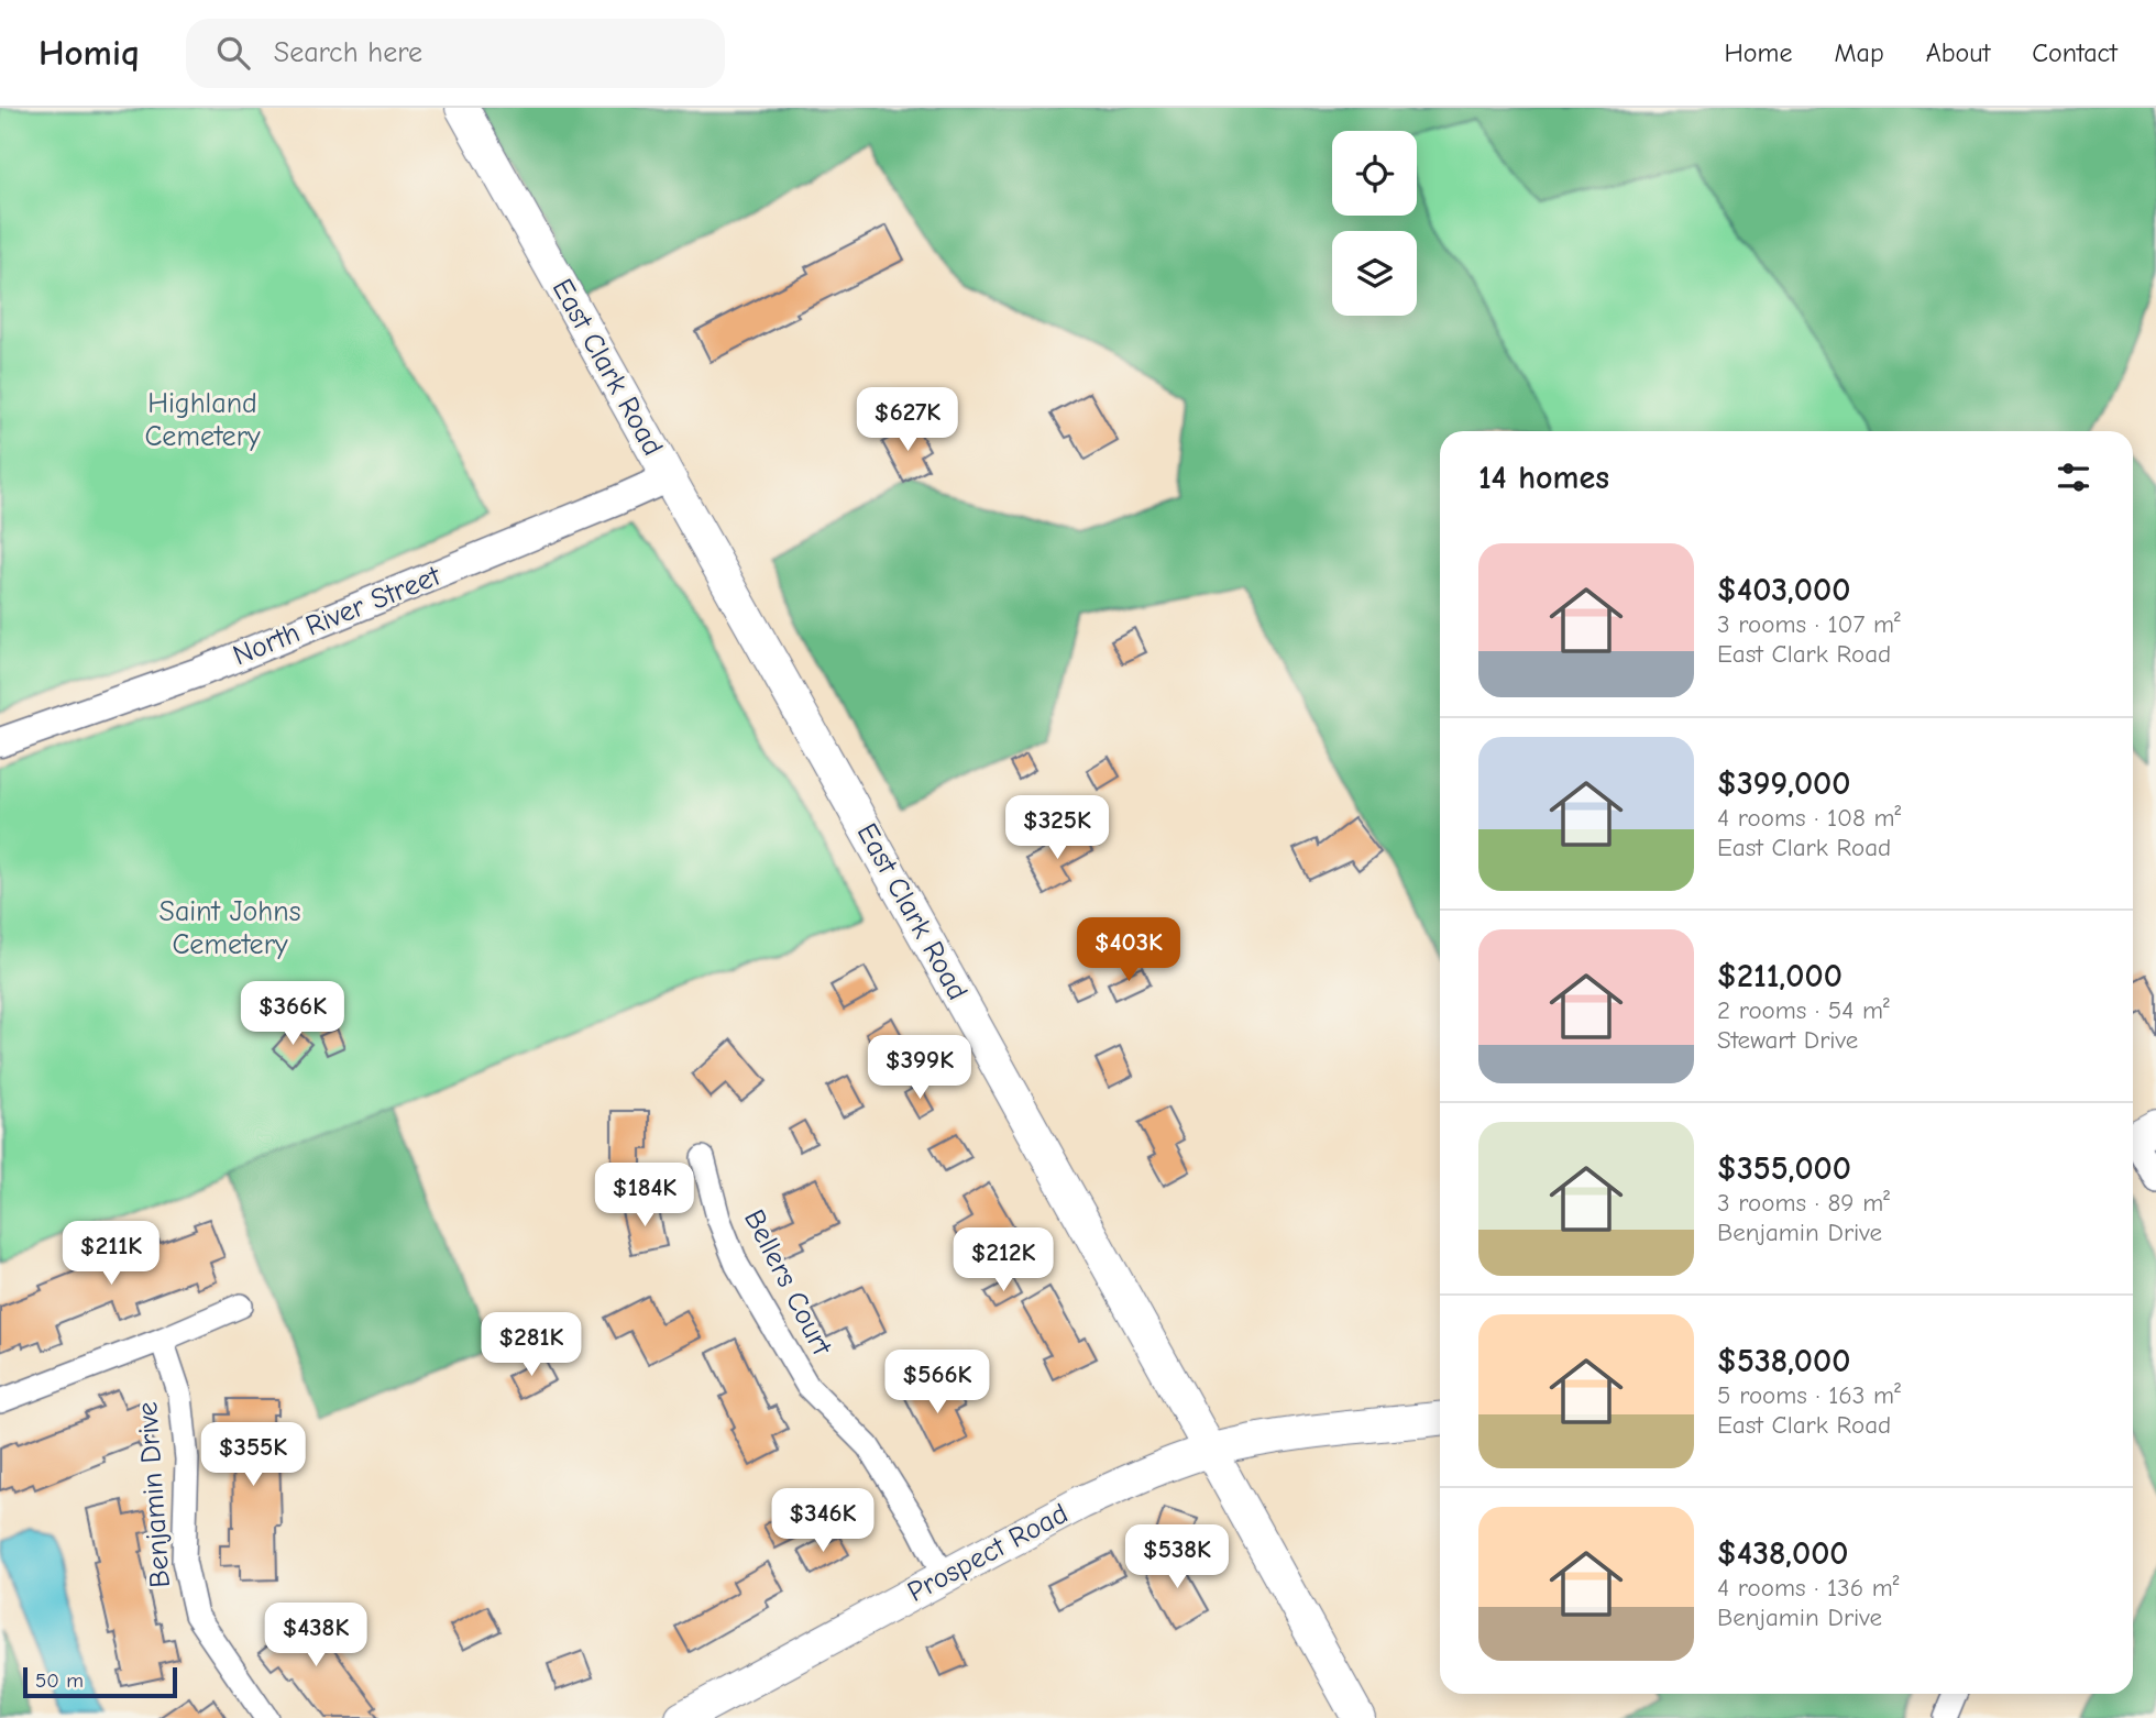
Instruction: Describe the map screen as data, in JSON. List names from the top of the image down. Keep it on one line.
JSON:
{"streets":{"main road":["East Clark Road","Prospect Road"],"street":["North River Street","Bellers Court","Benjamin Drive"]},"crossings":[["East Clark Road","North River Street"],["East Clark Road","Prospect Road"],["Bellers Court","Prospect Road"]],"parks":["Highland Cemetery","Saint Johns Cemetery"],"scale_bar":"50 m","page":{"header":"Homiq","search":"Search here","nav":["Home","Map","About","Contact"],"price":["$627K","$325K","$403K","$366K","$399K","$184K","$211K","$212K","$281K","$566K","$355K","$346K","$538K","$438K"],"heading":"14 homes","list":[{"name":"$403,000","note":"3 rooms · 107 m² · East Clark Road"},{"name":"$399,000","note":"4 rooms · 108 m² · East Clark Road"},{"name":"$211,000","note":"2 rooms · 54 m² · Stewart Drive"},{"name":"$355,000","note":"3 rooms · 89 m² · Benjamin Drive"},{"name":"$538,000","note":"5 rooms · 163 m² · East Clark Road"},{"name":"$438,000","note":"4 rooms · 136 m² · Benjamin Drive"}],"scale":"50 m"}}
